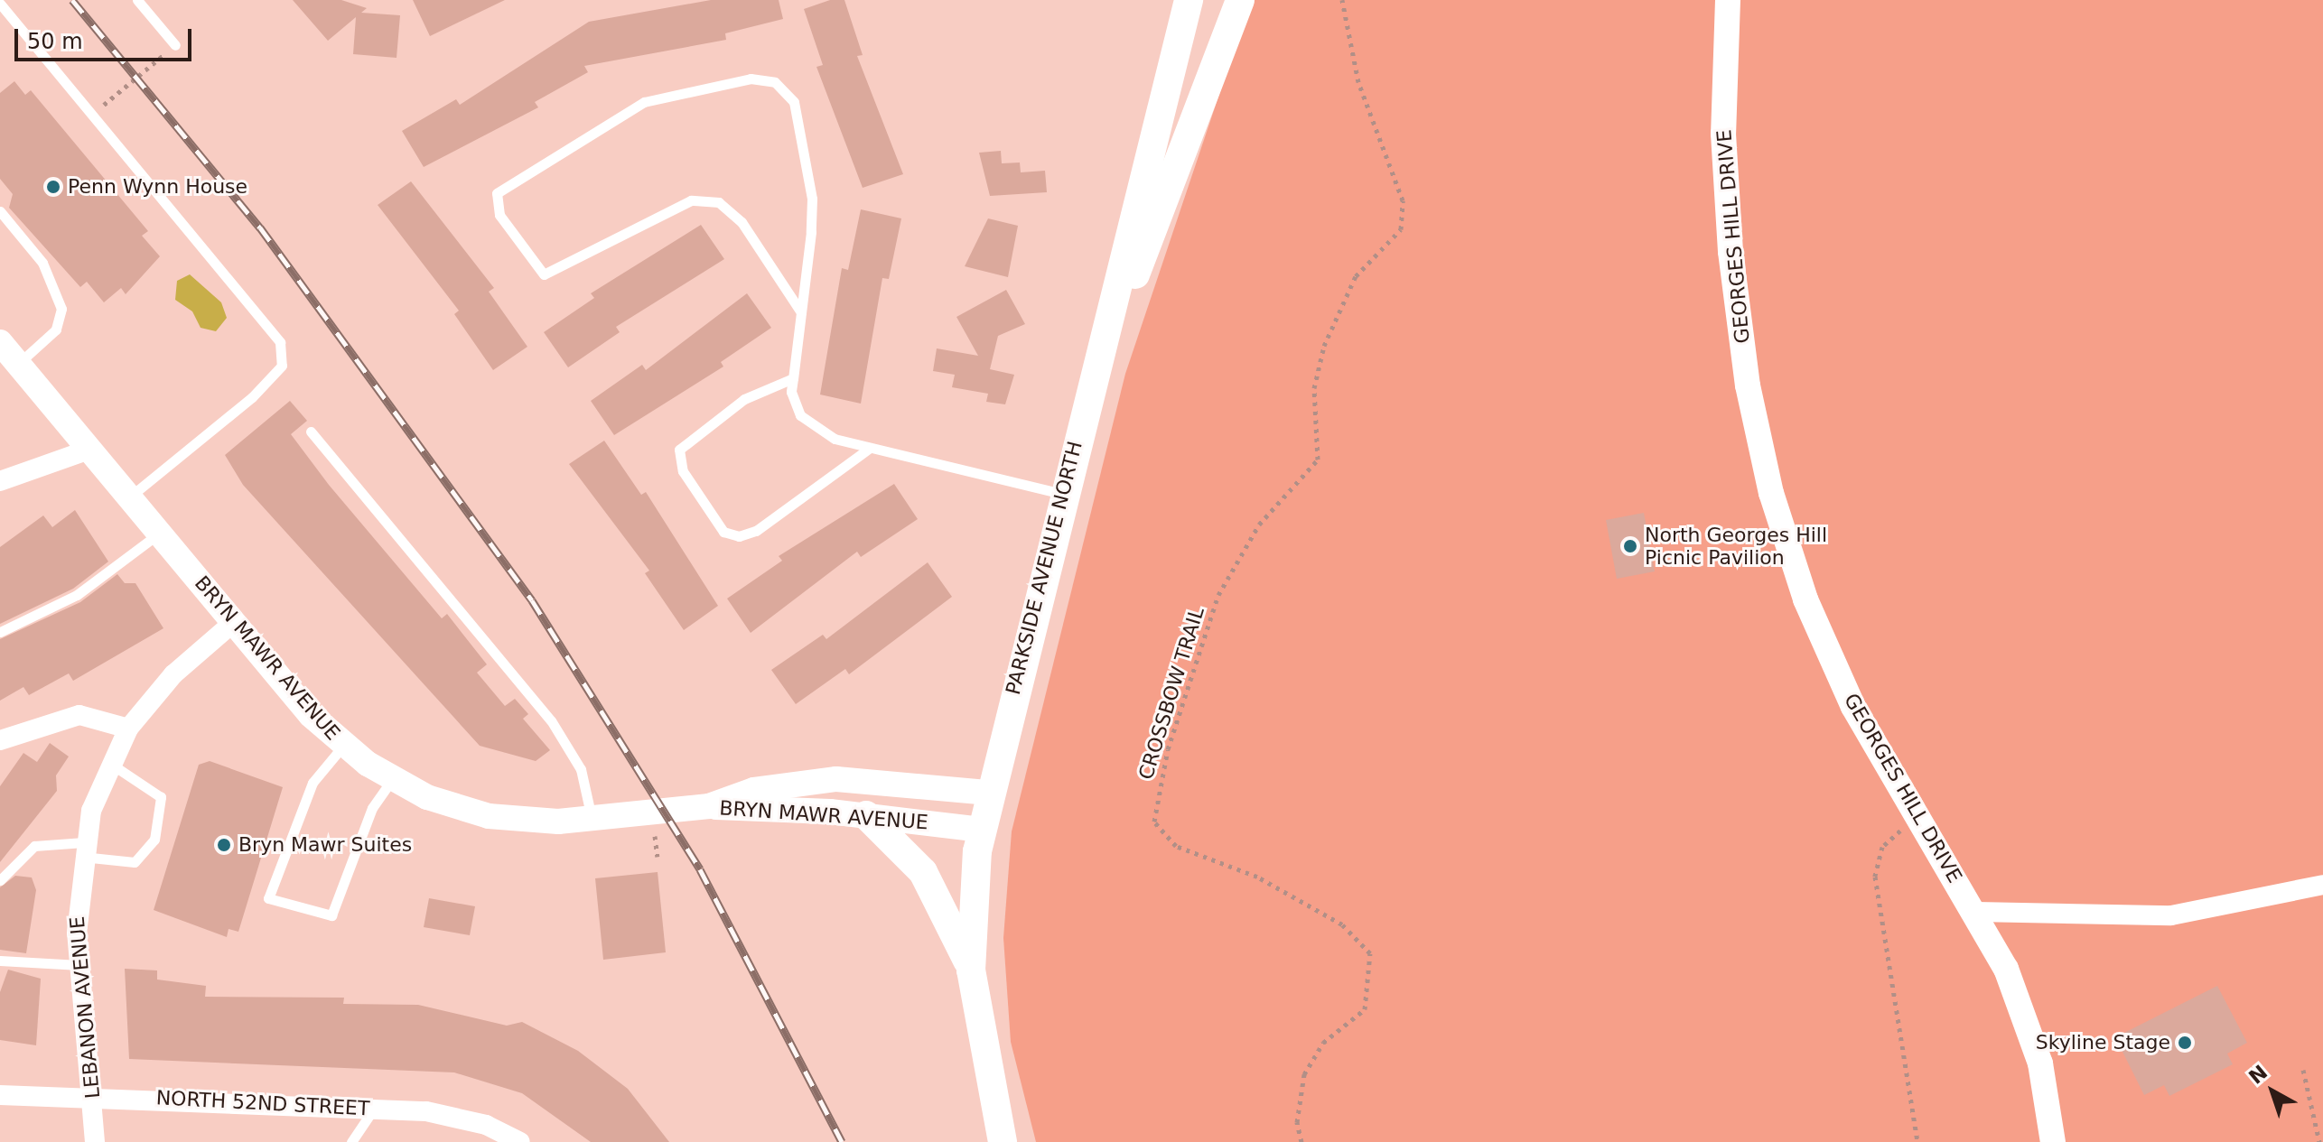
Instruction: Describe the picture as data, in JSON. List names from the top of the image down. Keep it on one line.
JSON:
{"streets":{"main road":["PARKSIDE AVENUE NORTH"],"street":["GEORGES HILL DRIVE","BRYN MAWR AVENUE","LEBANON AVENUE","NORTH 52ND STREET"],"path":["CROSSBOW TRAIL"]},"crossings":[["PARKSIDE AVENUE NORTH","BRYN MAWR AVENUE"],["BRYN MAWR AVENUE","LEBANON AVENUE"],["LEBANON AVENUE","NORTH 52ND STREET"]],"places":["Penn Wynn House","North Georges Hill Picnic Pavilion","Bryn Mawr Suites","Skyline Stage"],"scale_bar":"50 m","north":"top left"}
